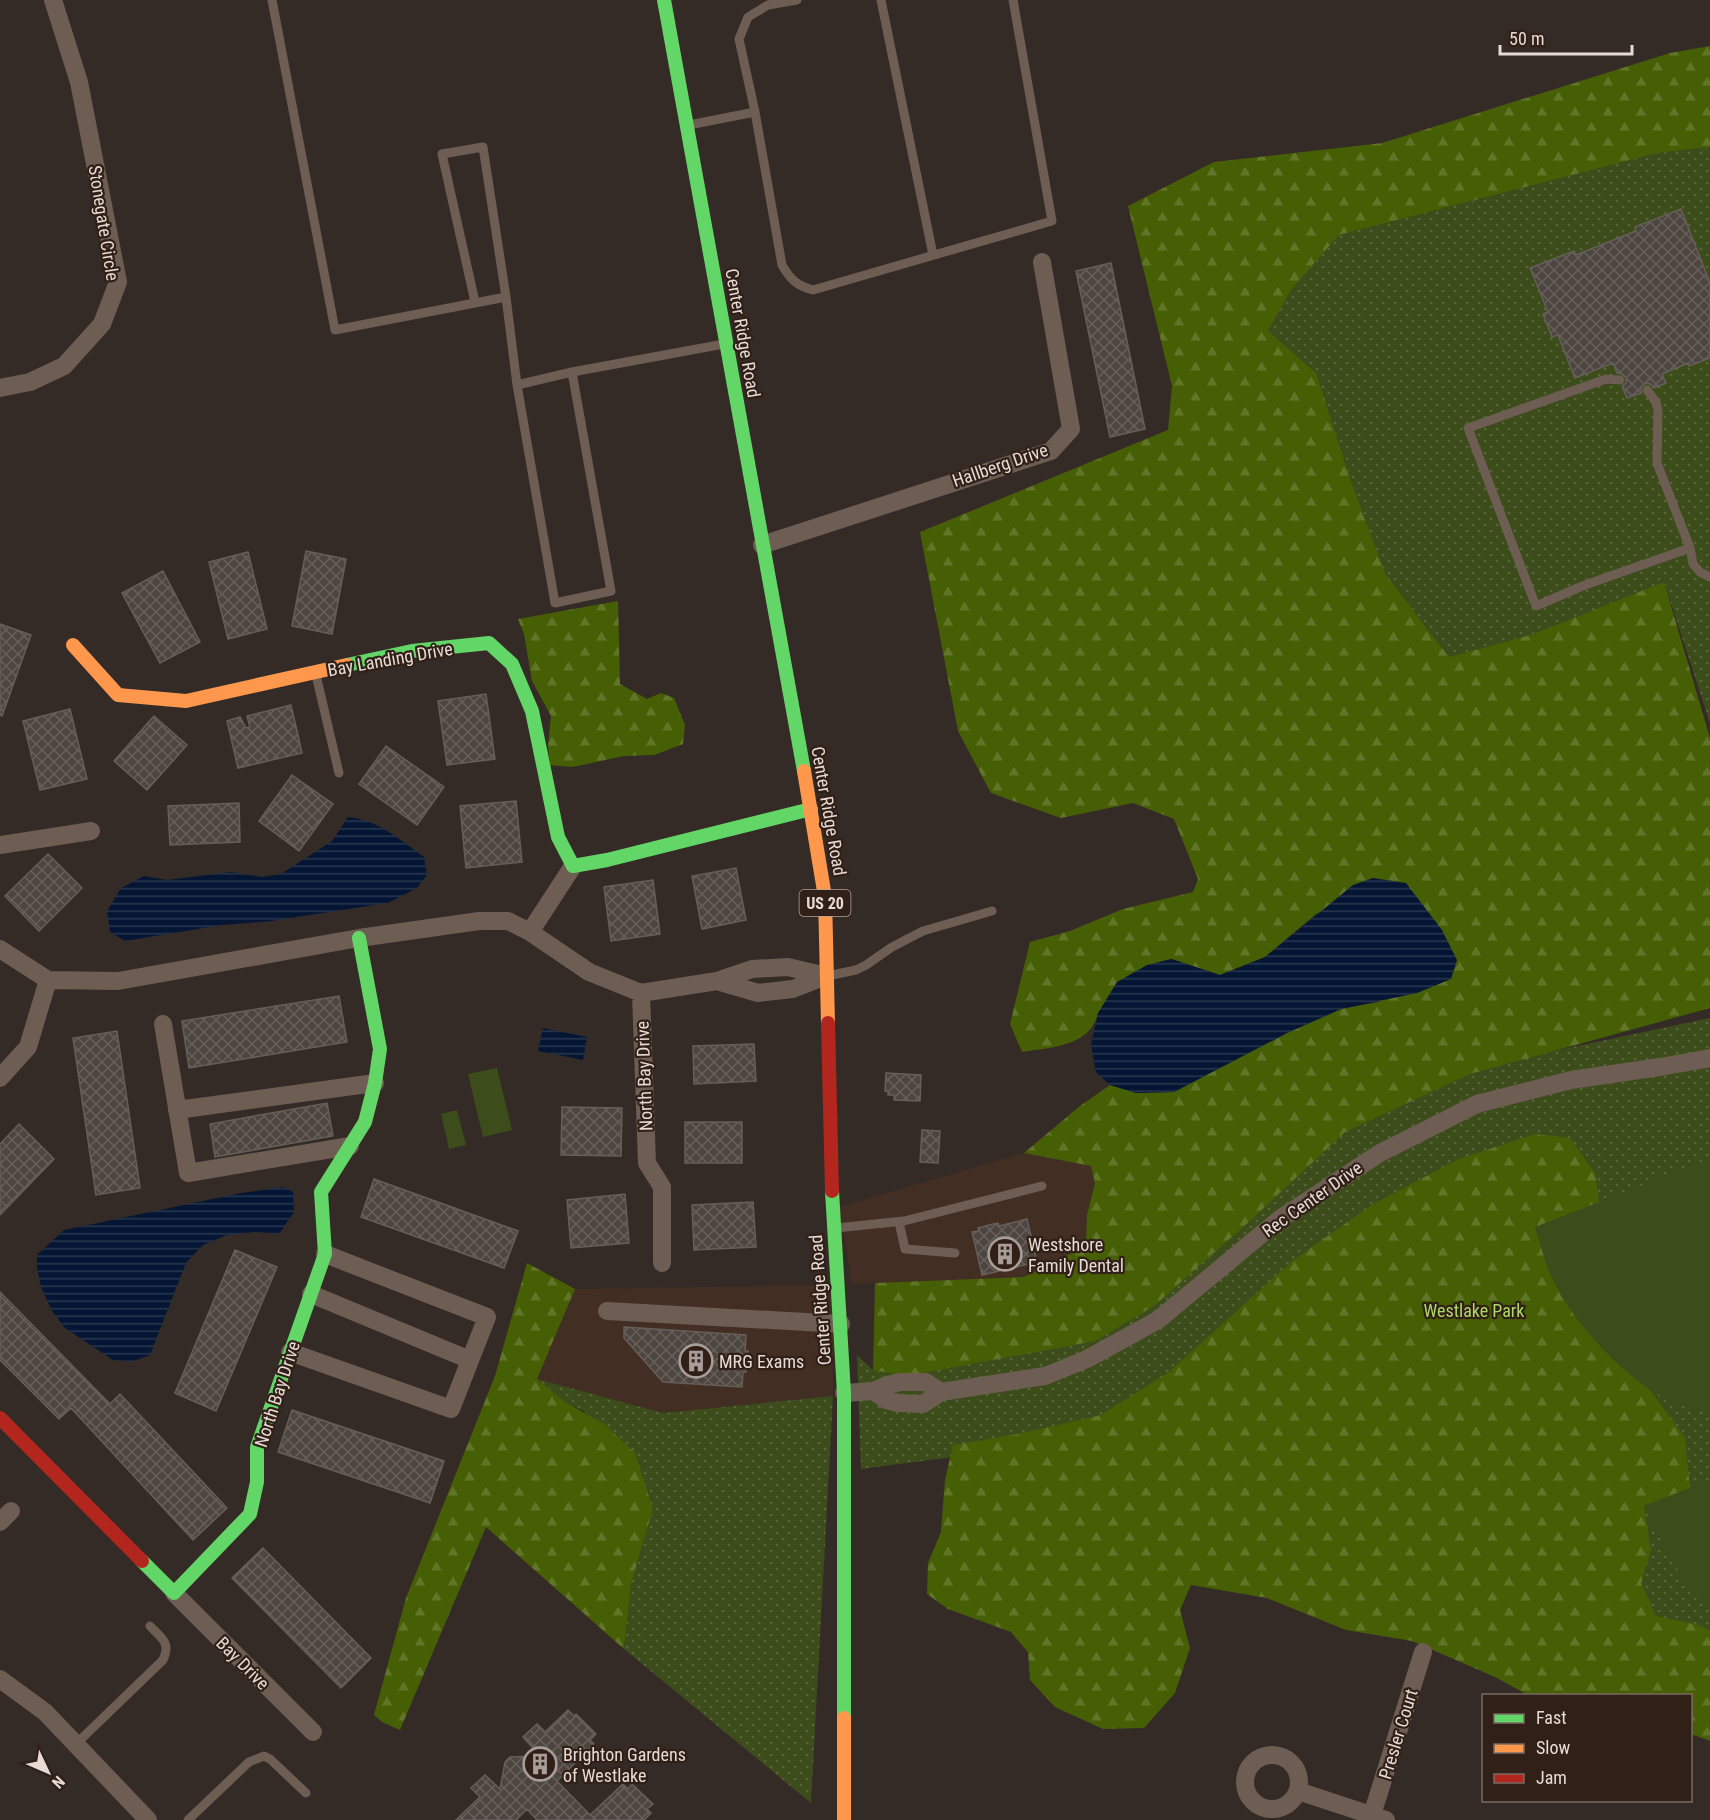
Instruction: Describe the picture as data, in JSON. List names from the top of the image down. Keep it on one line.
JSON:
{"streets":{"street":["Stonegate Circle","Center Ridge Road","Hallberg Drive","Bay Landing Drive","US 20","North Bay Drive","Rec Center Drive","Bay Drive","Presler Court"]},"crossings":[["Center Ridge Road","Hallberg Drive"],["Center Ridge Road","Rec Center Drive"],["North Bay Drive","Bay Drive"]],"parks":["Westlake Park"],"places":{"building":["Westshore Family Dental","MRG Exams","Brighton Gardens of Westlake"]},"legend":["Fast","Slow","Jam"],"scale_bar":"50 m","north":"bottom right"}
